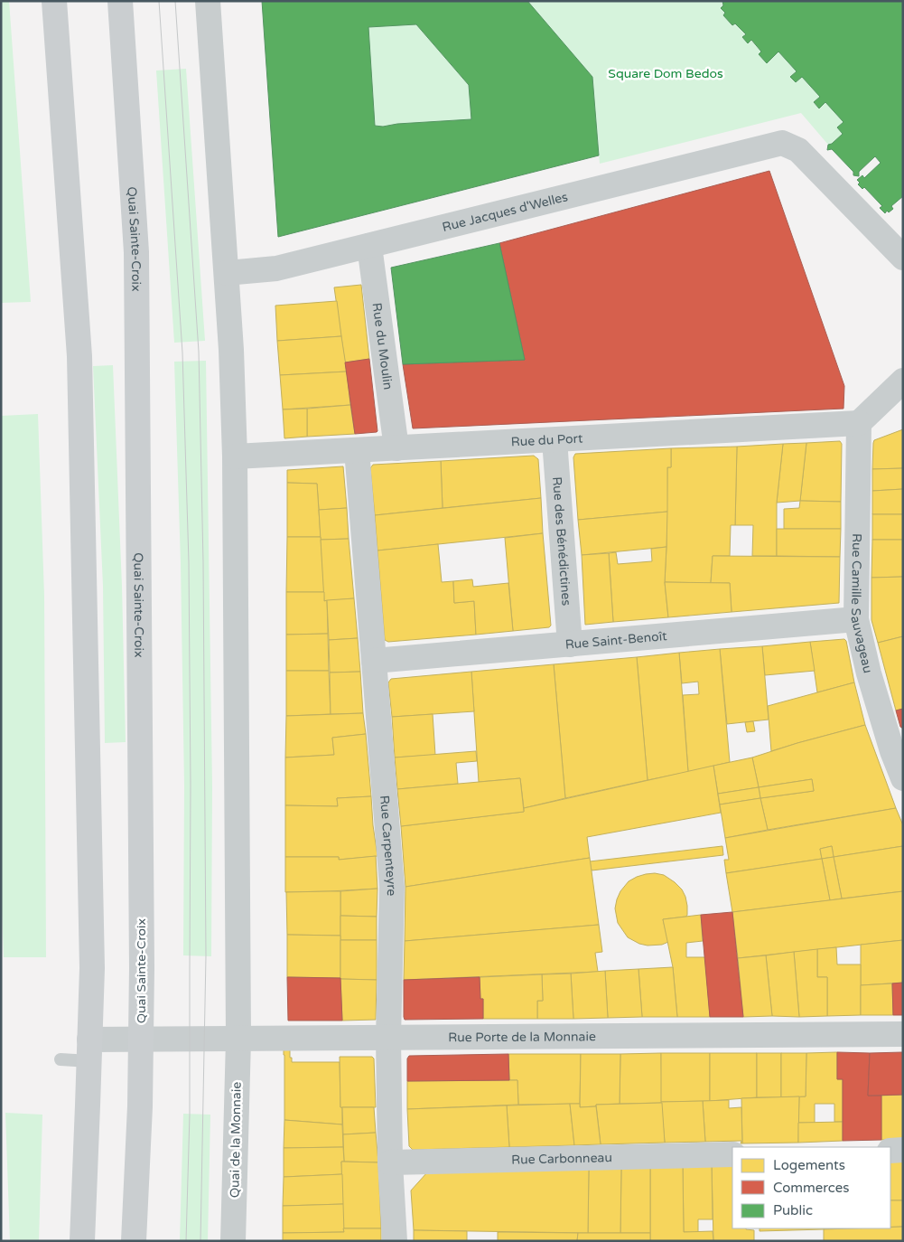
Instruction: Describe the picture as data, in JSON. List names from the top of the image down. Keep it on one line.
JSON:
{"streets":{"main road":["Quai Sainte-Croix"],"street":["Rue Jacques d'Welles","Rue du Moulin","Rue du Port","Rue des Bénédictines","Rue Camille Sauvageau","Rue Saint-Benoît","Rue Carpenteyre","Rue Porte de la Monnaie","Quai de la Monnaie","Rue Carbonneau"]},"crossings":[["Rue Jacques d'Welles","Rue du Moulin"],["Quai Sainte-Croix","Rue Porte de la Monnaie"],["Rue du Moulin","Rue du Port"],["Rue du Port","Rue des Bénédictines"],["Rue du Port","Rue Camille Sauvageau"],["Rue du Port","Rue Carpenteyre"],["Rue des Bénédictines","Rue Saint-Benoît"],["Rue Camille Sauvageau","Rue Saint-Benoît"],["Rue Saint-Benoît","Rue Carpenteyre"],["Rue Carpenteyre","Rue Porte de la Monnaie"],["Rue Carpenteyre","Rue Carbonneau"],["Rue Porte de la Monnaie","Quai de la Monnaie"]],"parks":["Square Dom Bedos"],"legend":["Logements","Commerces","Public"]}
